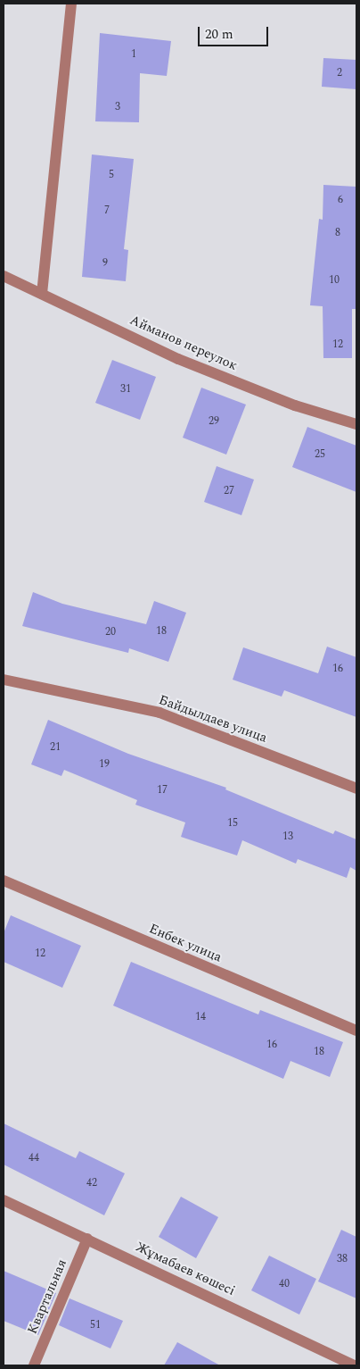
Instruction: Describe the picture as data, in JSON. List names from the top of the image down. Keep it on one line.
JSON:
{"streets":{"street":["Айманов переулок","Байдылдаев улица","Енбек улица","Жұмабаев көшесі","Квартальная"]},"crossings":[["Жұмабаев көшесі","Квартальная"]],"house_numbers":["1","2","3","5","6","7","8","9","10","12","31","29","25","27","18","20","16","21","19","17","15","13","12","14","16","18","44","42","38","40","51"],"scale_bar":"20 m"}
